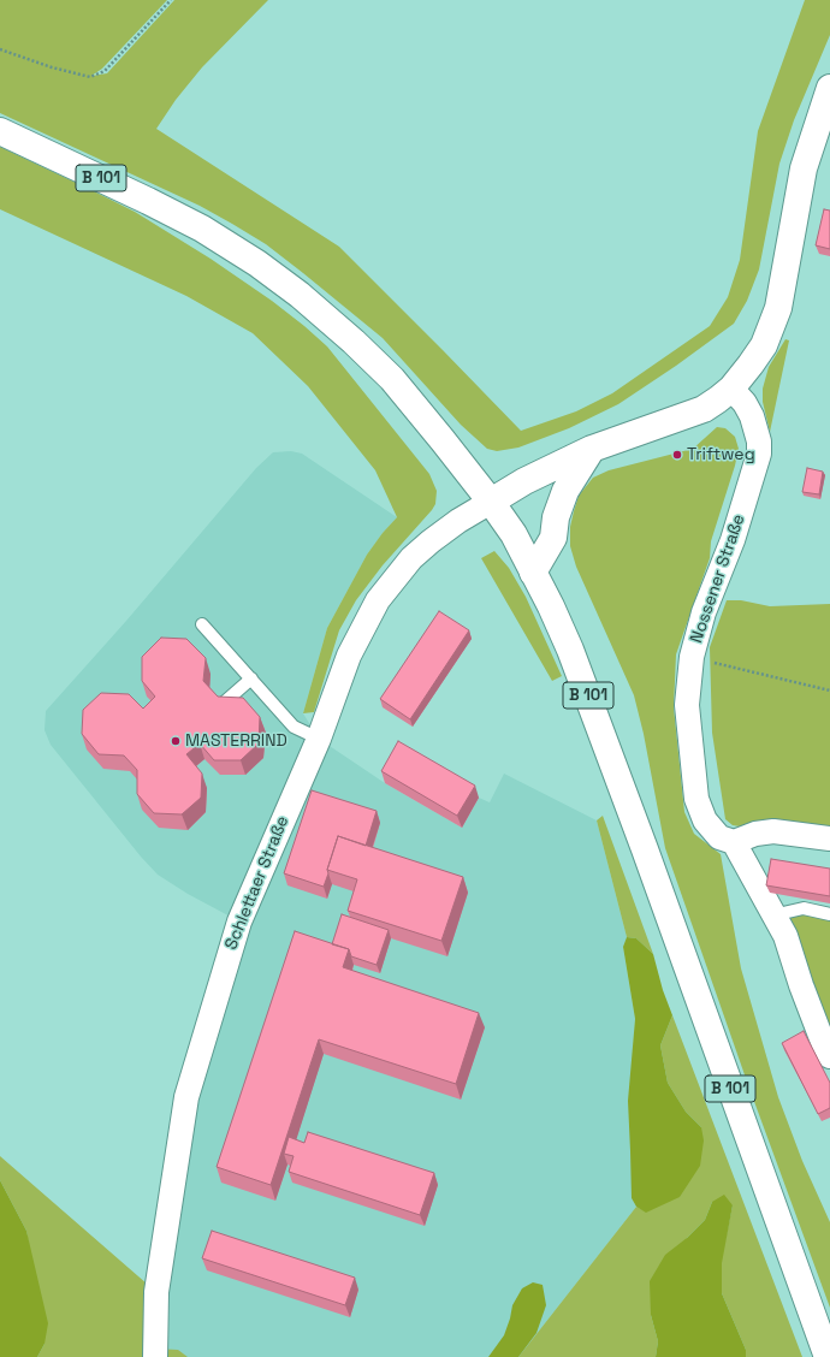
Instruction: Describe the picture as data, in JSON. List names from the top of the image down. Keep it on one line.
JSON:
{"streets":{"main road":["B 101"],"street":["Nossener Straße","Schlettaer Straße"]},"crossings":[["B 101","Schlettaer Straße"]],"places":["Triftweg","MASTERRIND"]}
